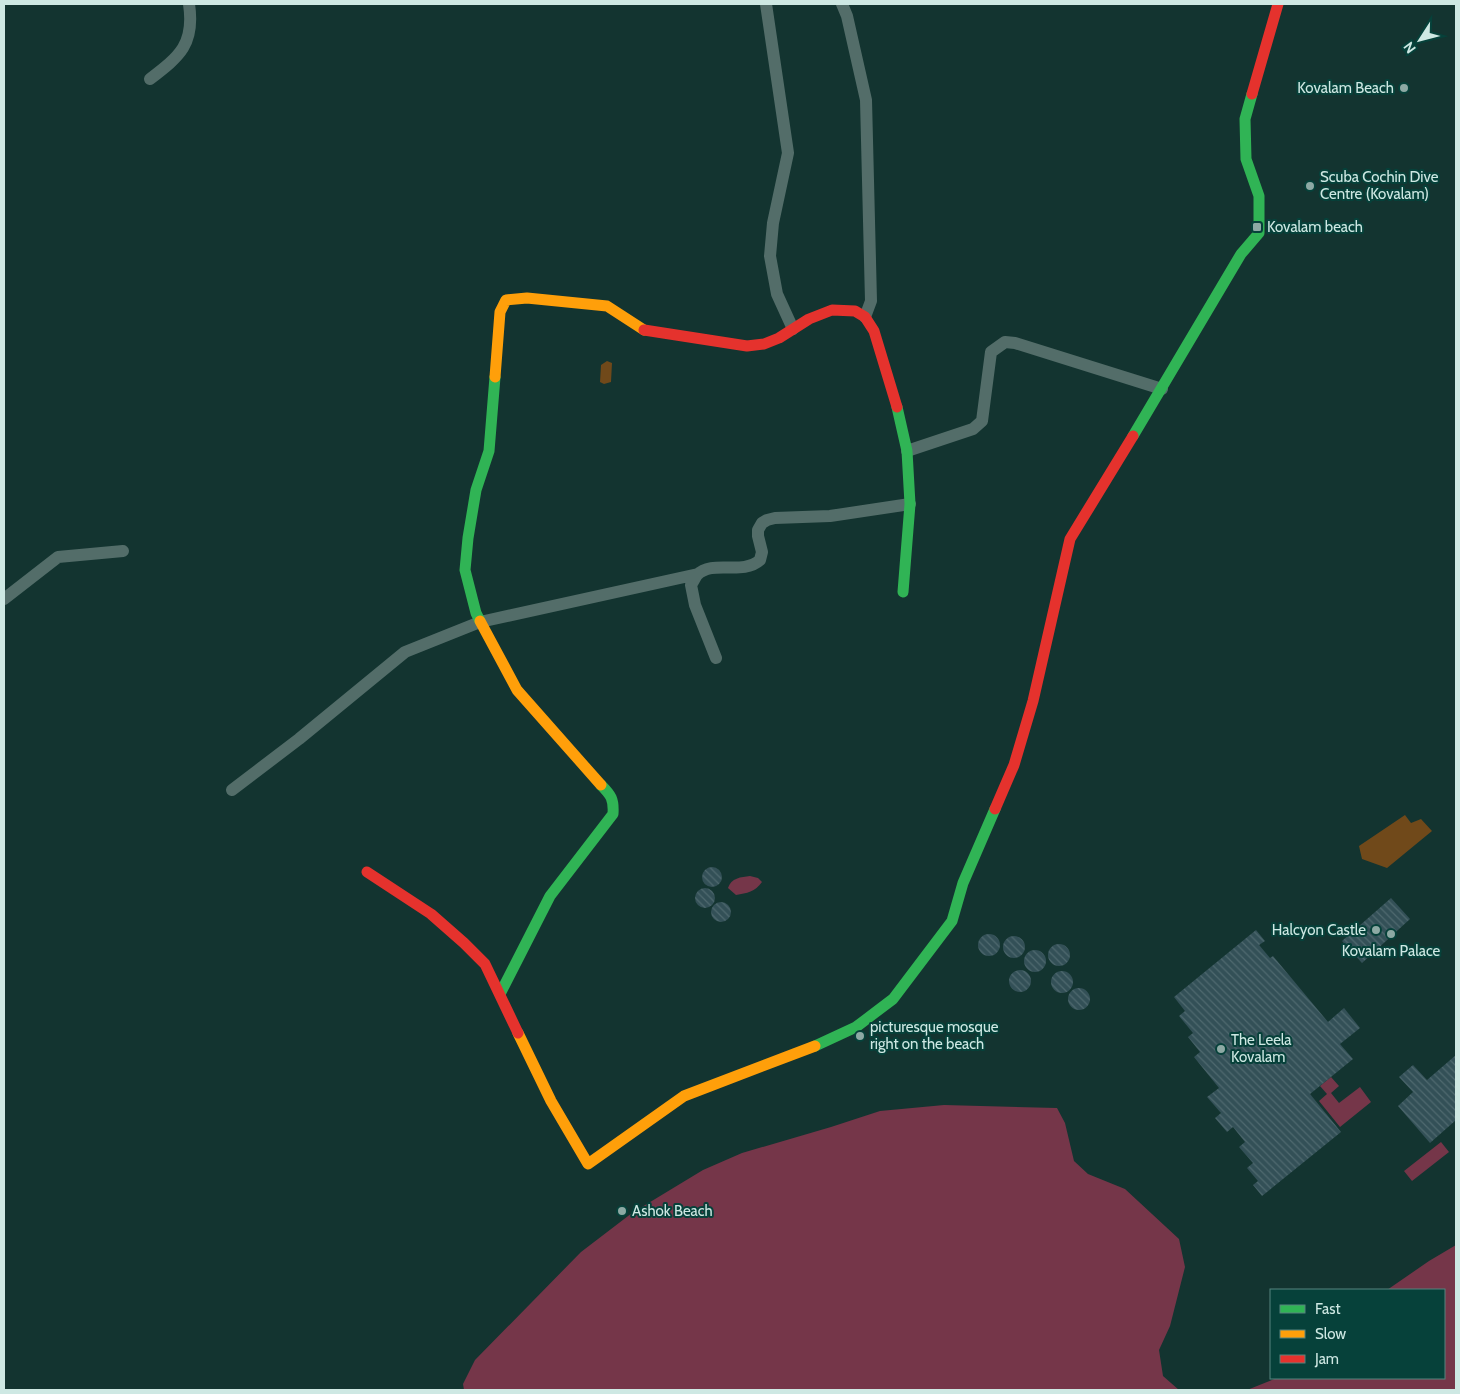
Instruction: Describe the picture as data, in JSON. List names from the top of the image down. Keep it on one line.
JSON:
{"places":{"other":["Kovalam Beach","Scuba Cochin Dive Centre (Kovalam)","Halcyon Castle","Kovalam Palace","picturesque mosque right on the beach","The Leela Kovalam","Ashok Beach"],"transit":["Kovalam beach"]},"legend":["Fast","Slow","Jam"],"north":"bottom left"}
